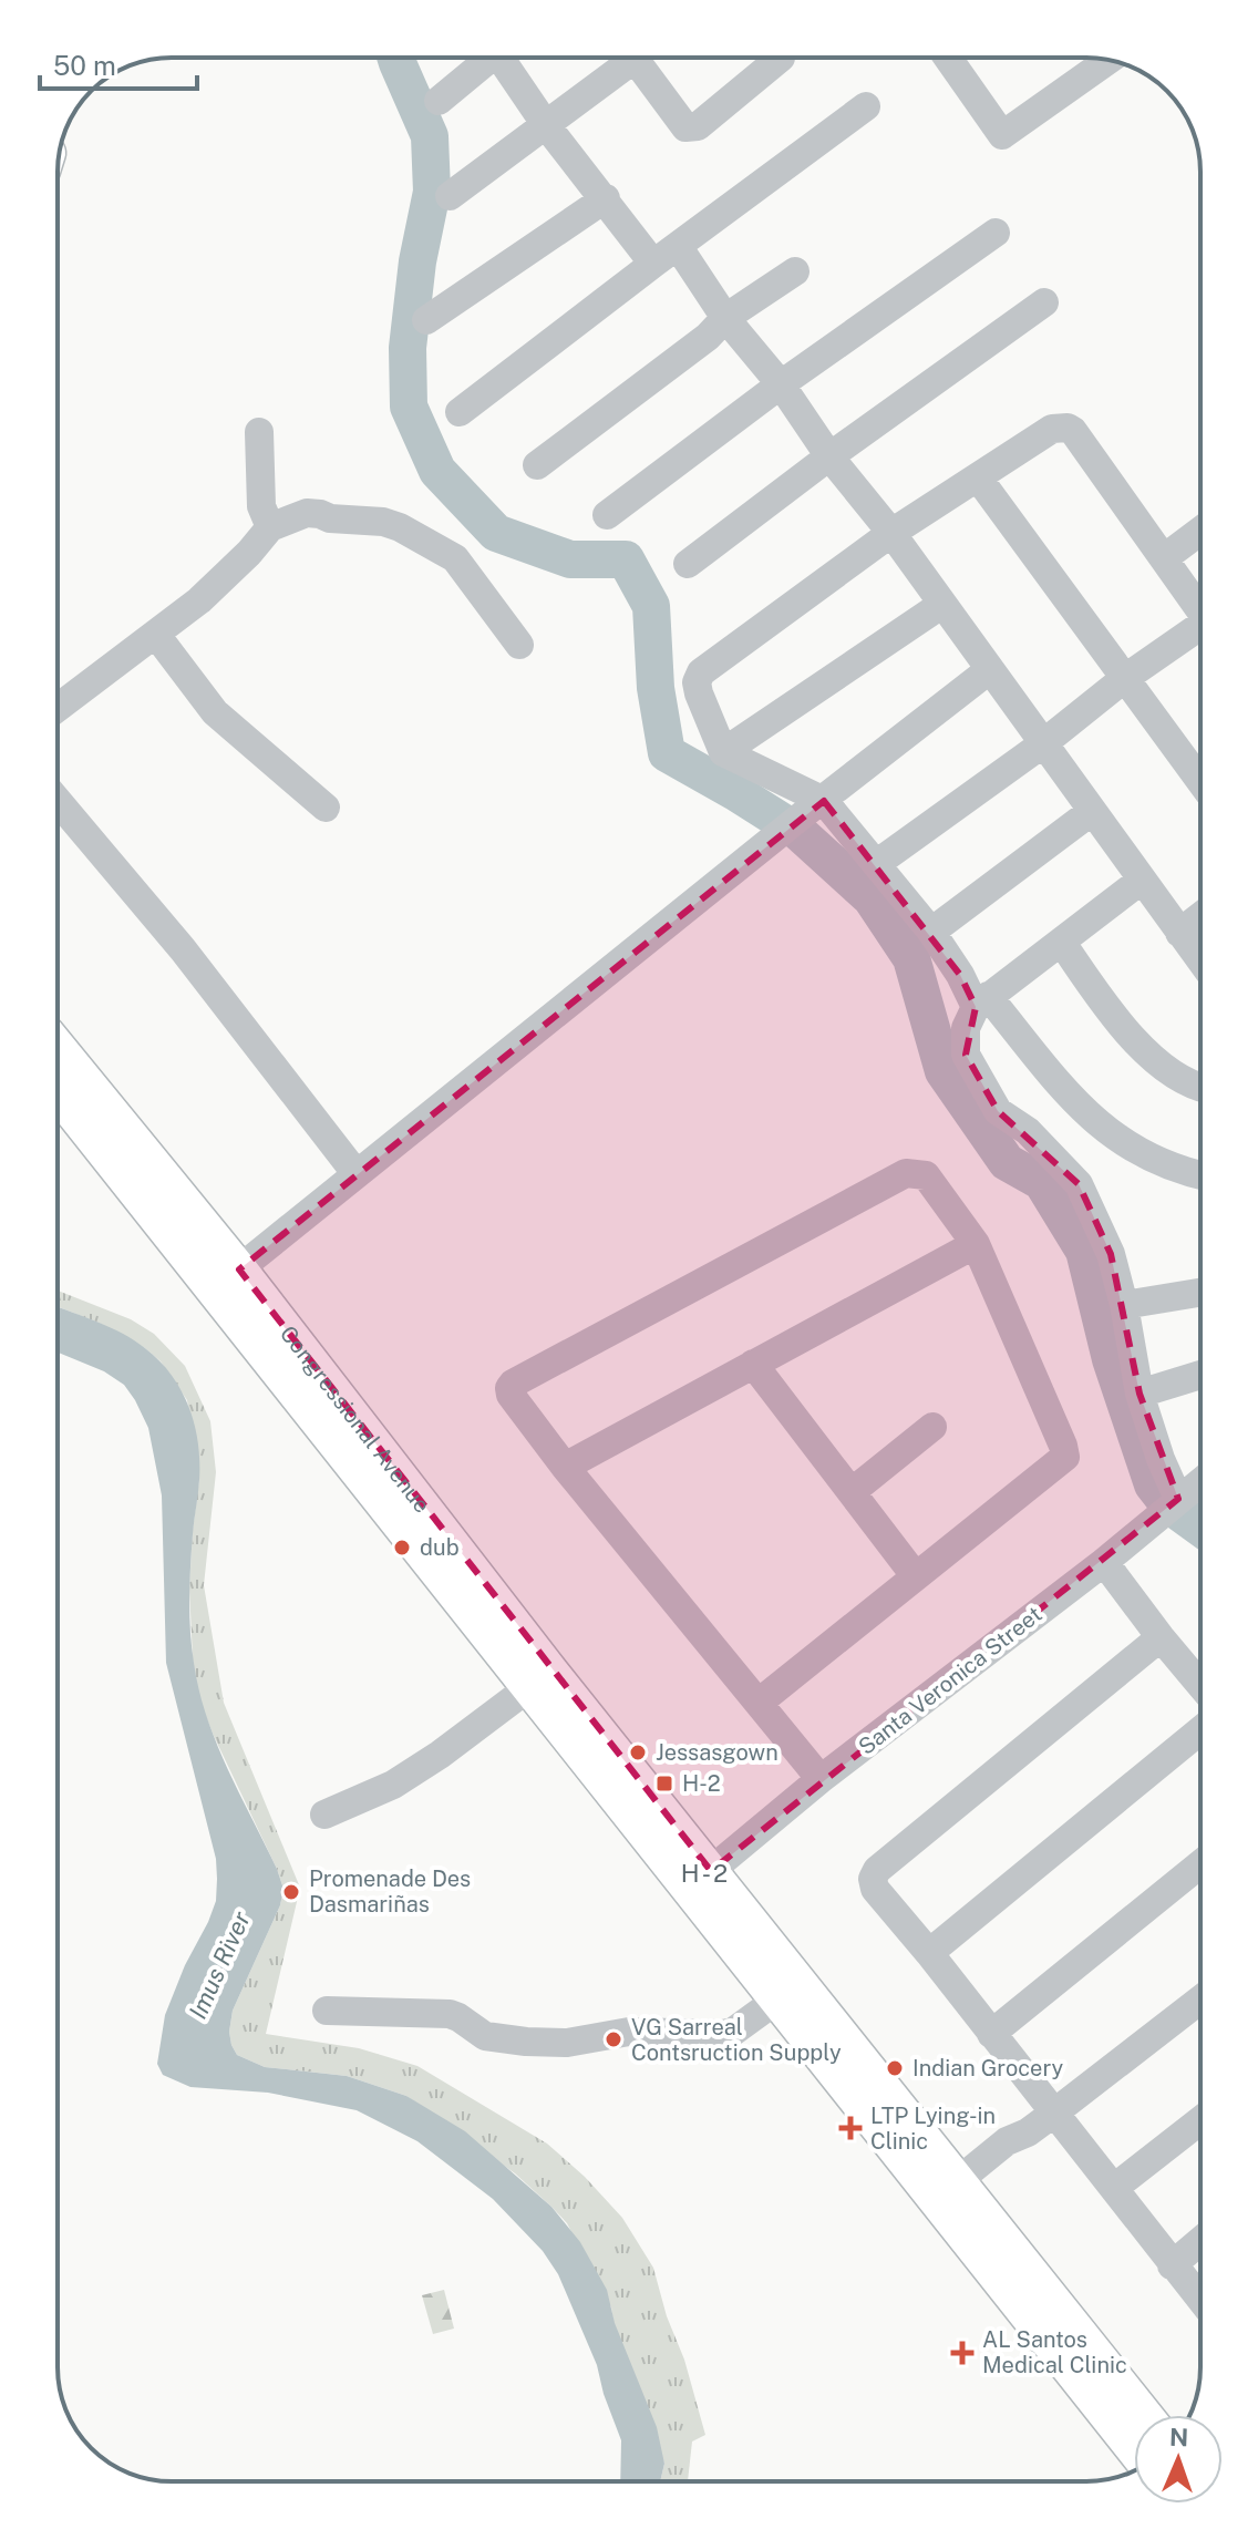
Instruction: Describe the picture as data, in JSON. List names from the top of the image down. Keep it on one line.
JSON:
{"streets":{"main road":["Congressional Avenue"],"street":["Santa Veronica Street"]},"crossings":[["Congressional Avenue","Santa Veronica Street"]],"districts":["H-2"],"water":["Imus River"],"places":{"other":["dub","Jessasgown","Promenade Des Dasmariñas","VG Sarreal Contsruction Supply","Indian Grocery"],"transit":["H-2"],"health":["LTP Lying-in Clinic","AL Santos Medical Clinic"]},"scale_bar":"50 m","north":"top"}
